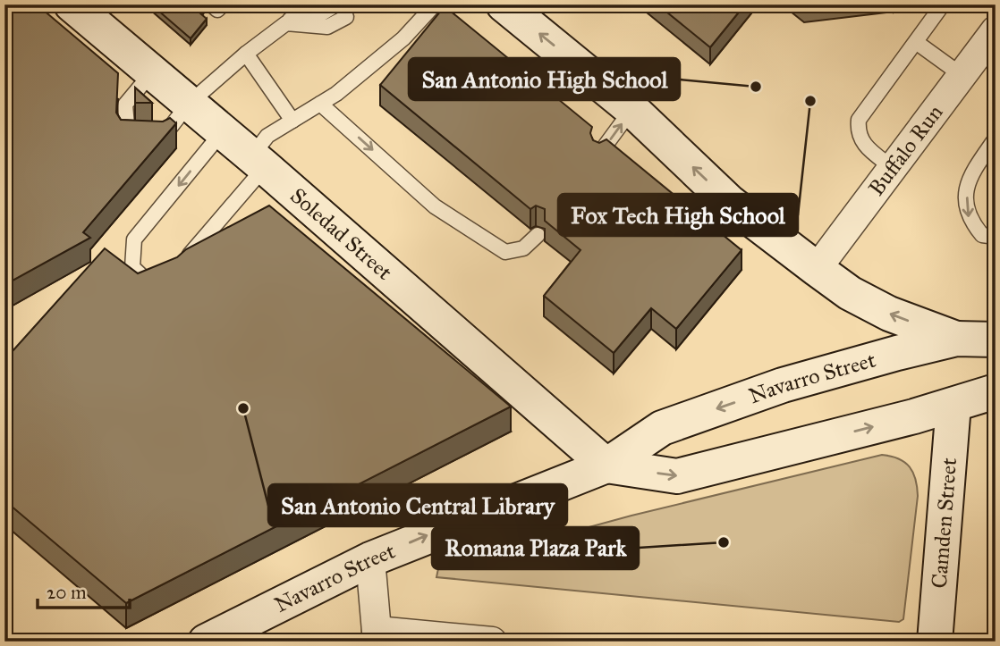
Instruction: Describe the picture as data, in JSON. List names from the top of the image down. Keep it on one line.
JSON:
{"streets":{"main road":["Soledad Street","Navarro Street","Camden Street"],"street":["Buffalo Run"]},"crossings":[["Soledad Street","Navarro Street"]],"places":["San Antonio High School","Fox Tech High School","San Antonio Central Library","Romana Plaza Park"],"scale_bar":"20 m"}
